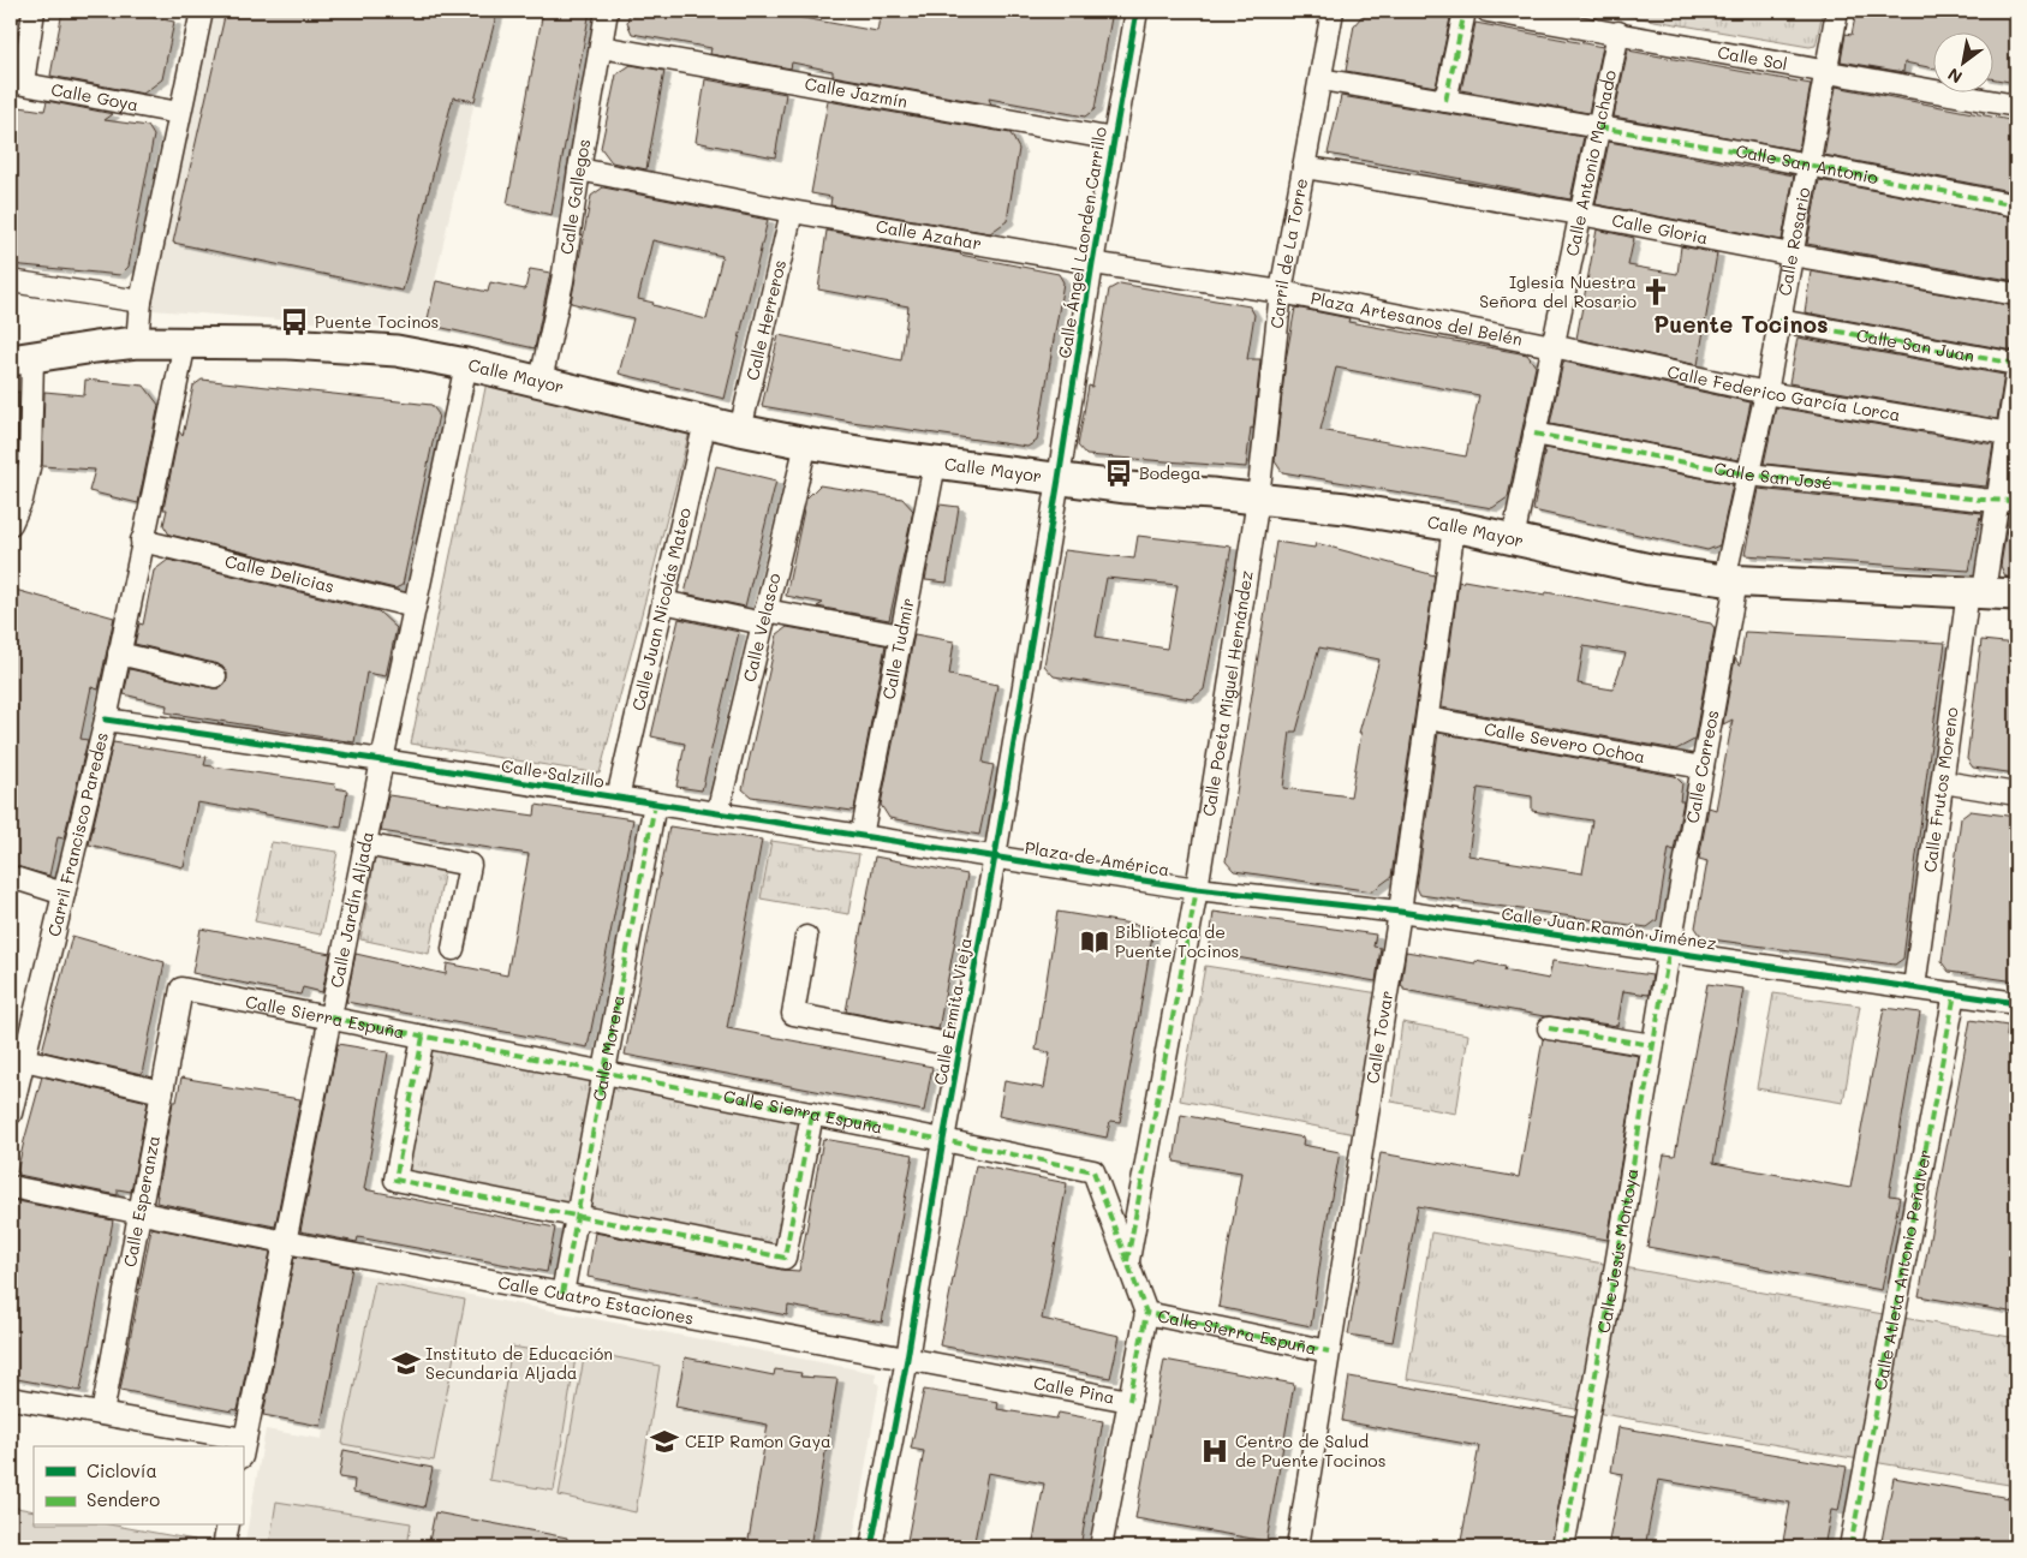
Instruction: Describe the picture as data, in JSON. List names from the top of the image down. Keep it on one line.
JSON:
{"streets":{"main road":["Calle Mayor"],"street":["Calle Sol","Calle Jazmín","Calle Goya","Calle Antonio Machado","Calle San Antonio","Calle Gallegos","Calle Gloria","Calle Azahar","Calle Ángel Laorden Carrillo","Calle Rosario","Carril de La Torre","Plaza Artesanos del Belén","Calle Herreros","Calle San Juan","Calle Federico García Lorca","Calle San José","Calle Delicias","Calle Juan Nicolás Mateo","Calle Velasco","Calle Tudmir","Calle Poeta Miguel Hernández","Calle Severo Ochoa","Calle Correos","Calle Salzillo","Calle Frutos Moreno","Carril Francisco Paredes","Plaza de América","Calle Jardín Aljada","Calle Juan Ramón Jiménez","Calle Ermita Vieja","Calle Sierra Espuña","Calle Tovar","Calle Morera","Calle Esperanza","Calle Jesús Montoya","Calle Atleta Antonio Peñalver","Calle Cuatro Estaciones","Calle Pina"]},"crossings":[["Calle Sol","Calle Antonio Machado"],["Calle Sol","Calle Rosario"],["Calle Jazmín","Calle Gallegos"],["Calle Jazmín","Calle Ángel Laorden Carrillo"],["Calle Antonio Machado","Calle San Antonio"],["Calle Antonio Machado","Calle Gloria"],["Calle Antonio Machado","Plaza Artesanos del Belén"],["Calle Antonio Machado","Calle Mayor"],["Calle Antonio Machado","Calle Federico García Lorca"],["Calle Antonio Machado","Calle San José"],["Calle San Antonio","Calle Rosario"],["Calle San Antonio","Carril de La Torre"],["Calle Gallegos","Calle Azahar"],["Calle Gallegos","Calle Mayor"],["Calle Gloria","Calle Rosario"],["Calle Gloria","Carril de La Torre"],["Calle Azahar","Calle Ángel Laorden Carrillo"],["Calle Azahar","Carril de La Torre"],["Calle Azahar","Plaza Artesanos del Belén"],["Calle Azahar","Calle Herreros"],["Calle Ángel Laorden Carrillo","Calle Mayor"],["Calle Ángel Laorden Carrillo","Calle Ermita Vieja"],["Calle Rosario","Calle San Juan"],["Calle Rosario","Calle Mayor"],["Calle Rosario","Calle Federico García Lorca"],["Calle Rosario","Calle San José"],["Calle Rosario","Calle Correos"],["Carril de La Torre","Plaza Artesanos del Belén"],["Carril de La Torre","Calle Mayor"],["Carril de La Torre","Calle Poeta Miguel Hernández"],["Plaza Artesanos del Belén","Calle Federico García Lorca"],["Calle Herreros","Calle Mayor"],["Calle Mayor","Calle Juan Nicolás Mateo"],["Calle Mayor","Calle Velasco"],["Calle Mayor","Calle Tudmir"],["Calle Mayor","Calle Poeta Miguel Hernández"],["Calle Mayor","Calle Correos"],["Calle Mayor","Calle Frutos Moreno"],["Calle Mayor","Carril Francisco Paredes"],["Calle Mayor","Calle Jardín Aljada"],["Calle Mayor","Calle Ermita Vieja"],["Calle Mayor","Calle Tovar"],["Calle Federico García Lorca","Calle Frutos Moreno"],["Calle San José","Calle Frutos Moreno"],["Calle Delicias","Carril Francisco Paredes"],["Calle Delicias","Calle Jardín Aljada"],["Calle Juan Nicolás Mateo","Calle Salzillo"],["Calle Velasco","Calle Salzillo"],["Calle Tudmir","Calle Salzillo"],["Calle Poeta Miguel Hernández","Plaza de América"],["Calle Poeta Miguel Hernández","Calle Juan Ramón Jiménez"],["Calle Poeta Miguel Hernández","Calle Sierra Espuña"],["Calle Severo Ochoa","Calle Correos"],["Calle Severo Ochoa","Calle Tovar"],["Calle Correos","Calle Juan Ramón Jiménez"],["Calle Correos","Calle Jesús Montoya"],["Calle Salzillo","Carril Francisco Paredes"],["Calle Salzillo","Plaza de América"],["Calle Salzillo","Calle Jardín Aljada"],["Calle Salzillo","Calle Ermita Vieja"],["Calle Salzillo","Calle Morera"],["Calle Frutos Moreno","Calle Juan Ramón Jiménez"],["Plaza de América","Calle Juan Ramón Jiménez"],["Plaza de América","Calle Ermita Vieja"],["Calle Jardín Aljada","Calle Sierra Espuña"],["Calle Jardín Aljada","Calle Cuatro Estaciones"],["Calle Juan Ramón Jiménez","Calle Tovar"],["Calle Juan Ramón Jiménez","Calle Jesús Montoya"],["Calle Juan Ramón Jiménez","Calle Atleta Antonio Peñalver"],["Calle Ermita Vieja","Calle Sierra Espuña"],["Calle Ermita Vieja","Calle Cuatro Estaciones"],["Calle Ermita Vieja","Calle Pina"],["Calle Sierra Espuña","Calle Tovar"],["Calle Sierra Espuña","Calle Morera"],["Calle Sierra Espuña","Calle Esperanza"],["Calle Morera","Calle Cuatro Estaciones"],["Calle Esperanza","Calle Cuatro Estaciones"],["Calle Cuatro Estaciones","Calle Pina"]],"districts":["Puente Tocinos"],"places":{"church":["Iglesia Nuestra Señora del Rosario"],"bus stop":["Puente Tocinos","Bodega"],"library":["Biblioteca de Puente Tocinos"],"school or university":["Instituto de Educación Secundaria Aljada","CEIP Ramon Gaya"],"hospital":["Centro de Salud de Puente Tocinos"]},"legend":["Ciclovía","Sendero"],"north":"bottom left"}
